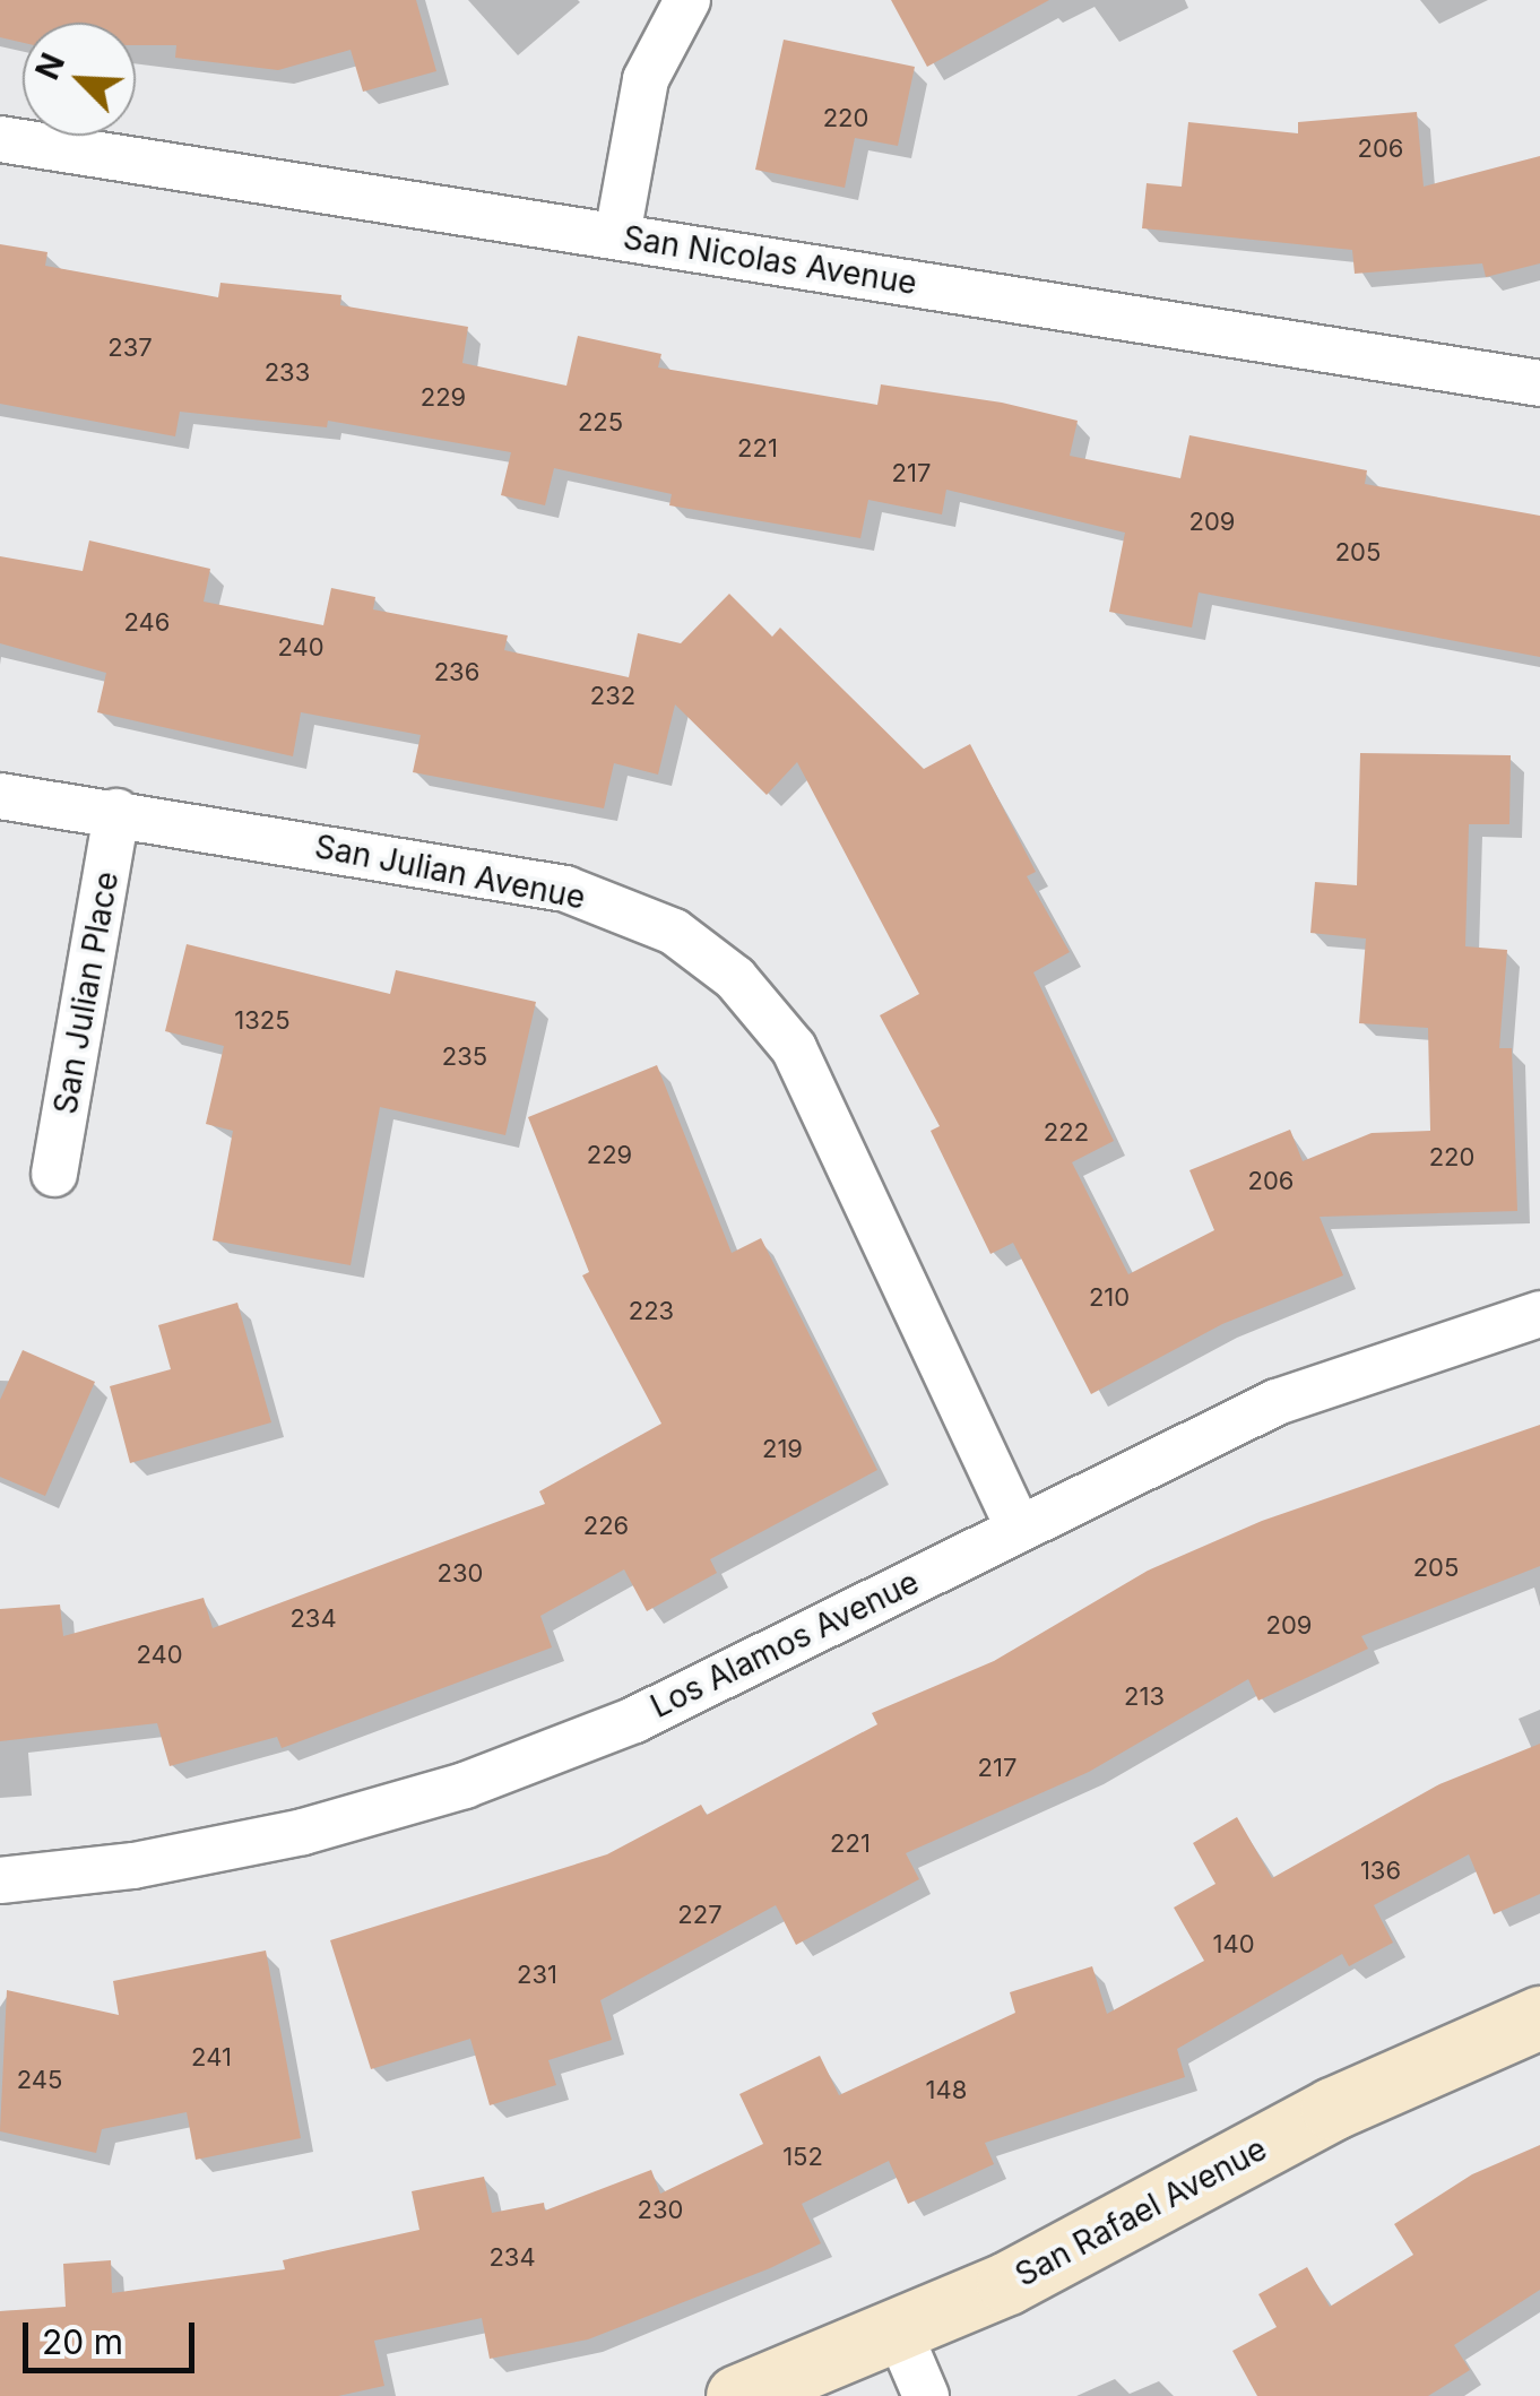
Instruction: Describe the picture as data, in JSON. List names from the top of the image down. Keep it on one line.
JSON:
{"streets":{"street":["San Nicolas Avenue","San Julian Avenue","San Julian Place","Los Alamos Avenue","San Rafael Avenue"]},"crossings":[["San Julian Avenue","San Julian Place"],["San Julian Avenue","Los Alamos Avenue"]],"house_numbers":["220","206","237","233","229","225","221","217","209","205","246","240","236","232","1325","235","222","229","220","206","210","223","219","226","205","230","234","209","240","213","217","221","136","227","140","231","241","245","148","152","230","234"],"scale_bar":"20 m","north":"top left"}
